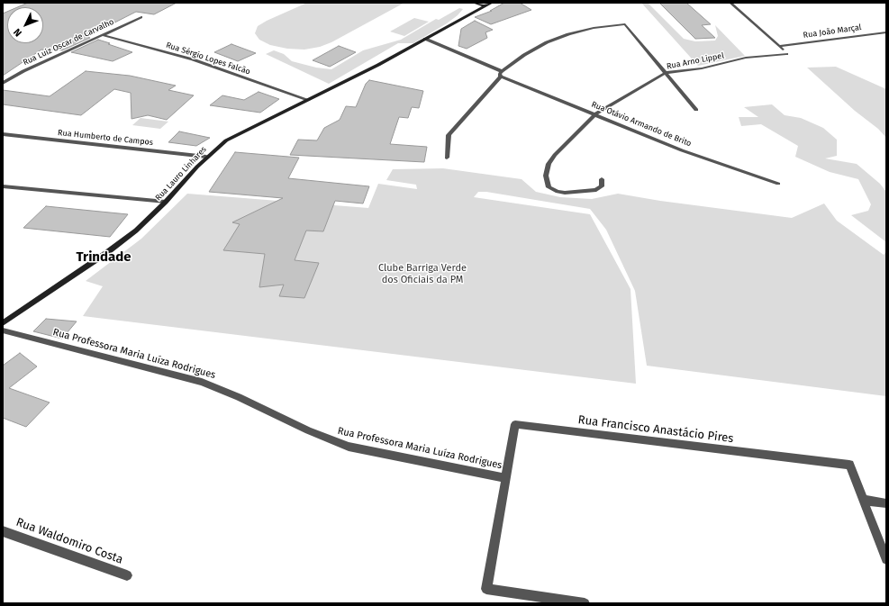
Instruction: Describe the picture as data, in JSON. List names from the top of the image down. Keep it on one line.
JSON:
{"streets":{"main road":["Rua Lauro Linhares"],"street":["Rua João Marçal","Rua Luiz Oscar de Carvalho","Rua Sérgio Lopes Falcão","Rua Arno Lippel","Rua Otávio Armando de Brito","Rua Humberto de Campos","Rua Professora Maria Luíza Rodrigues","Rua Francisco Anastácio Pires","Rua Waldomiro Costa"]},"crossings":[["Rua João Marçal","Rua Arno Lippel"],["Rua Luiz Oscar de Carvalho","Rua Sérgio Lopes Falcão"],["Rua Sérgio Lopes Falcão","Rua Lauro Linhares"],["Rua Arno Lippel","Rua Otávio Armando de Brito"],["Rua Otávio Armando de Brito","Rua Lauro Linhares"],["Rua Humberto de Campos","Rua Lauro Linhares"],["Rua Professora Maria Luíza Rodrigues","Rua Francisco Anastácio Pires"]],"districts":["Trindade"],"parks":["Clube Barriga Verde dos Oficiais da PM"],"north":"bottom left"}
